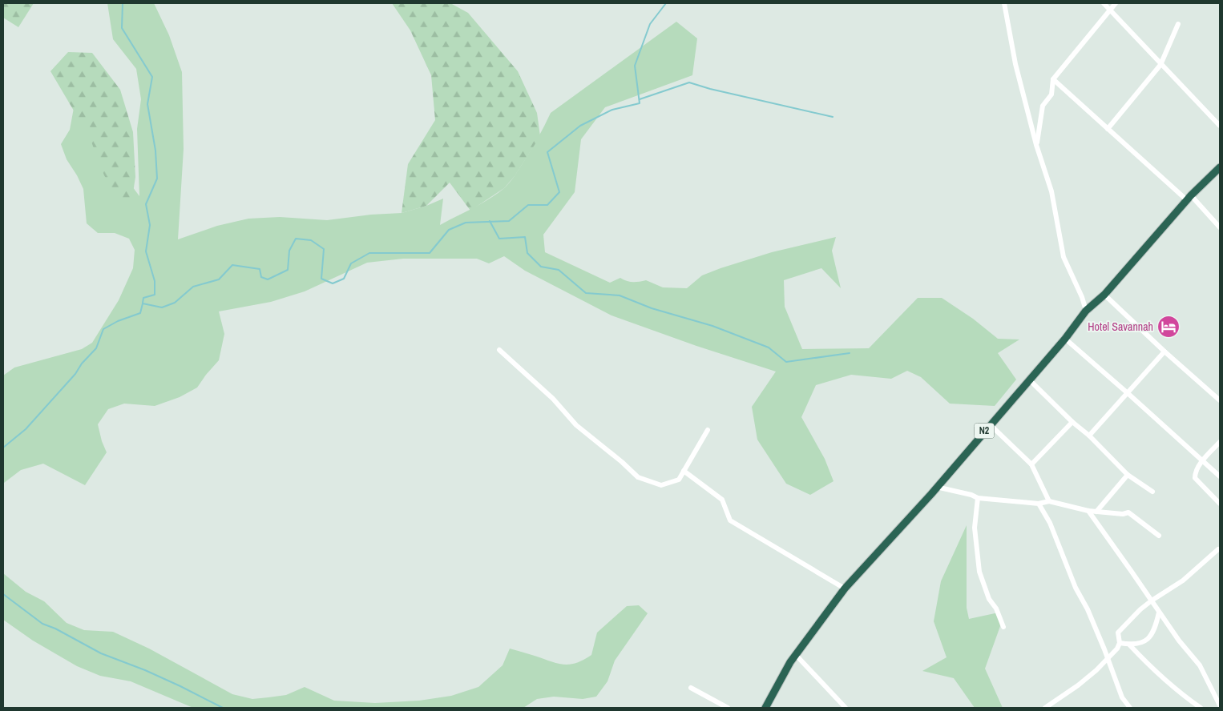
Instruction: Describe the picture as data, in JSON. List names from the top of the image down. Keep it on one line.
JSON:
{"streets":{"highway":["N2"]},"places":{"hotel":["Hotel Savannah"]}}
